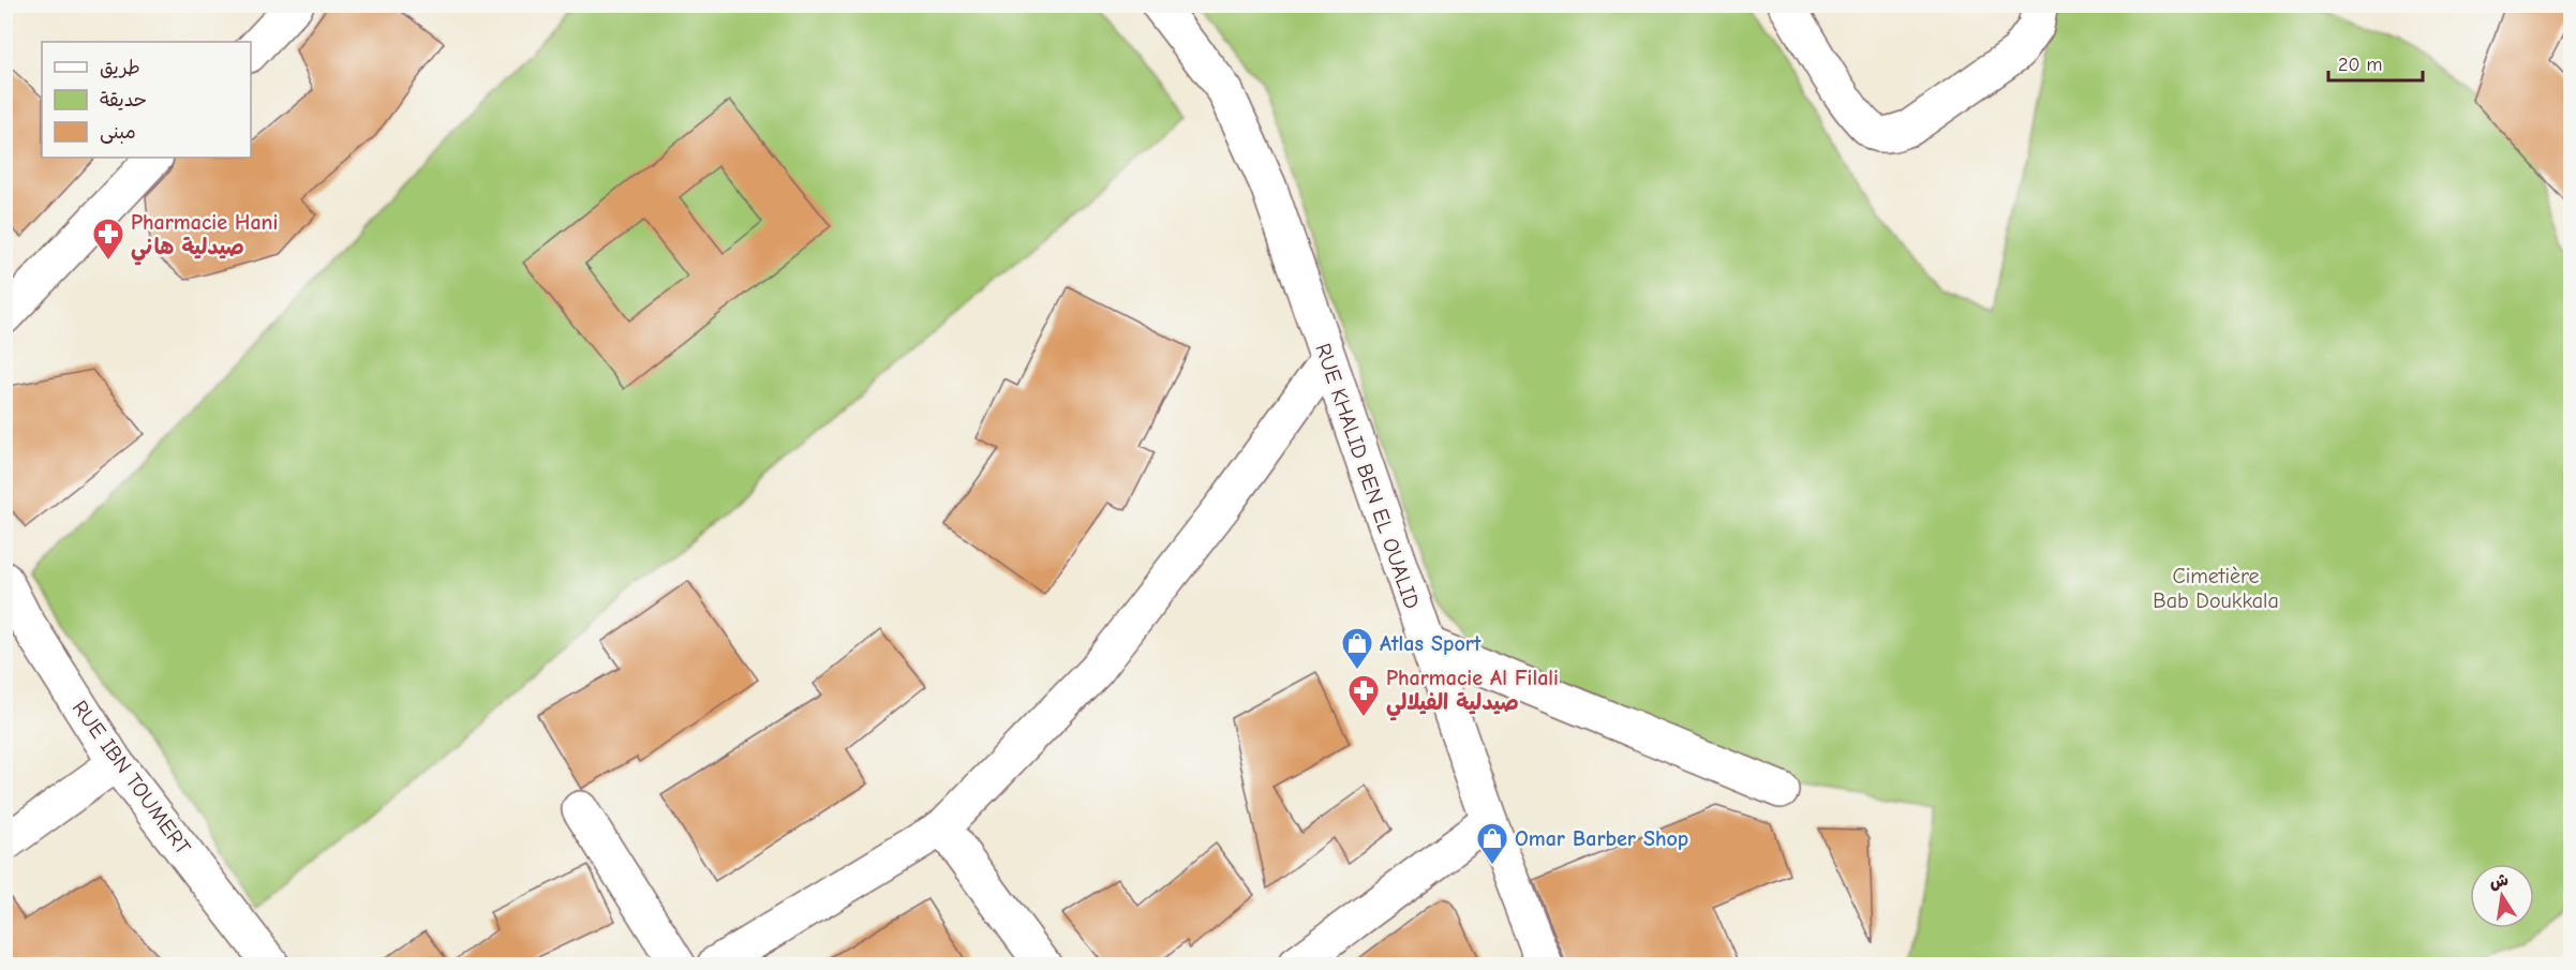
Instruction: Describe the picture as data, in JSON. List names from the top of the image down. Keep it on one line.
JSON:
{"streets":{"street":["RUE KHALID BEN EL OUALID","RUE IBN TOUMERT"]},"parks":["Cimetière Bab Doukkala"],"places":{"pharmacy":["Pharmacie Hani صيدلية هاني","Pharmacie Al Filali صيدلية الفيلالي"],"shop":["Atlas Sport","Omar Barber Shop"]},"legend":["طريق","حديقة","مبنى"],"scale_bar":"20 m","north":"top"}
